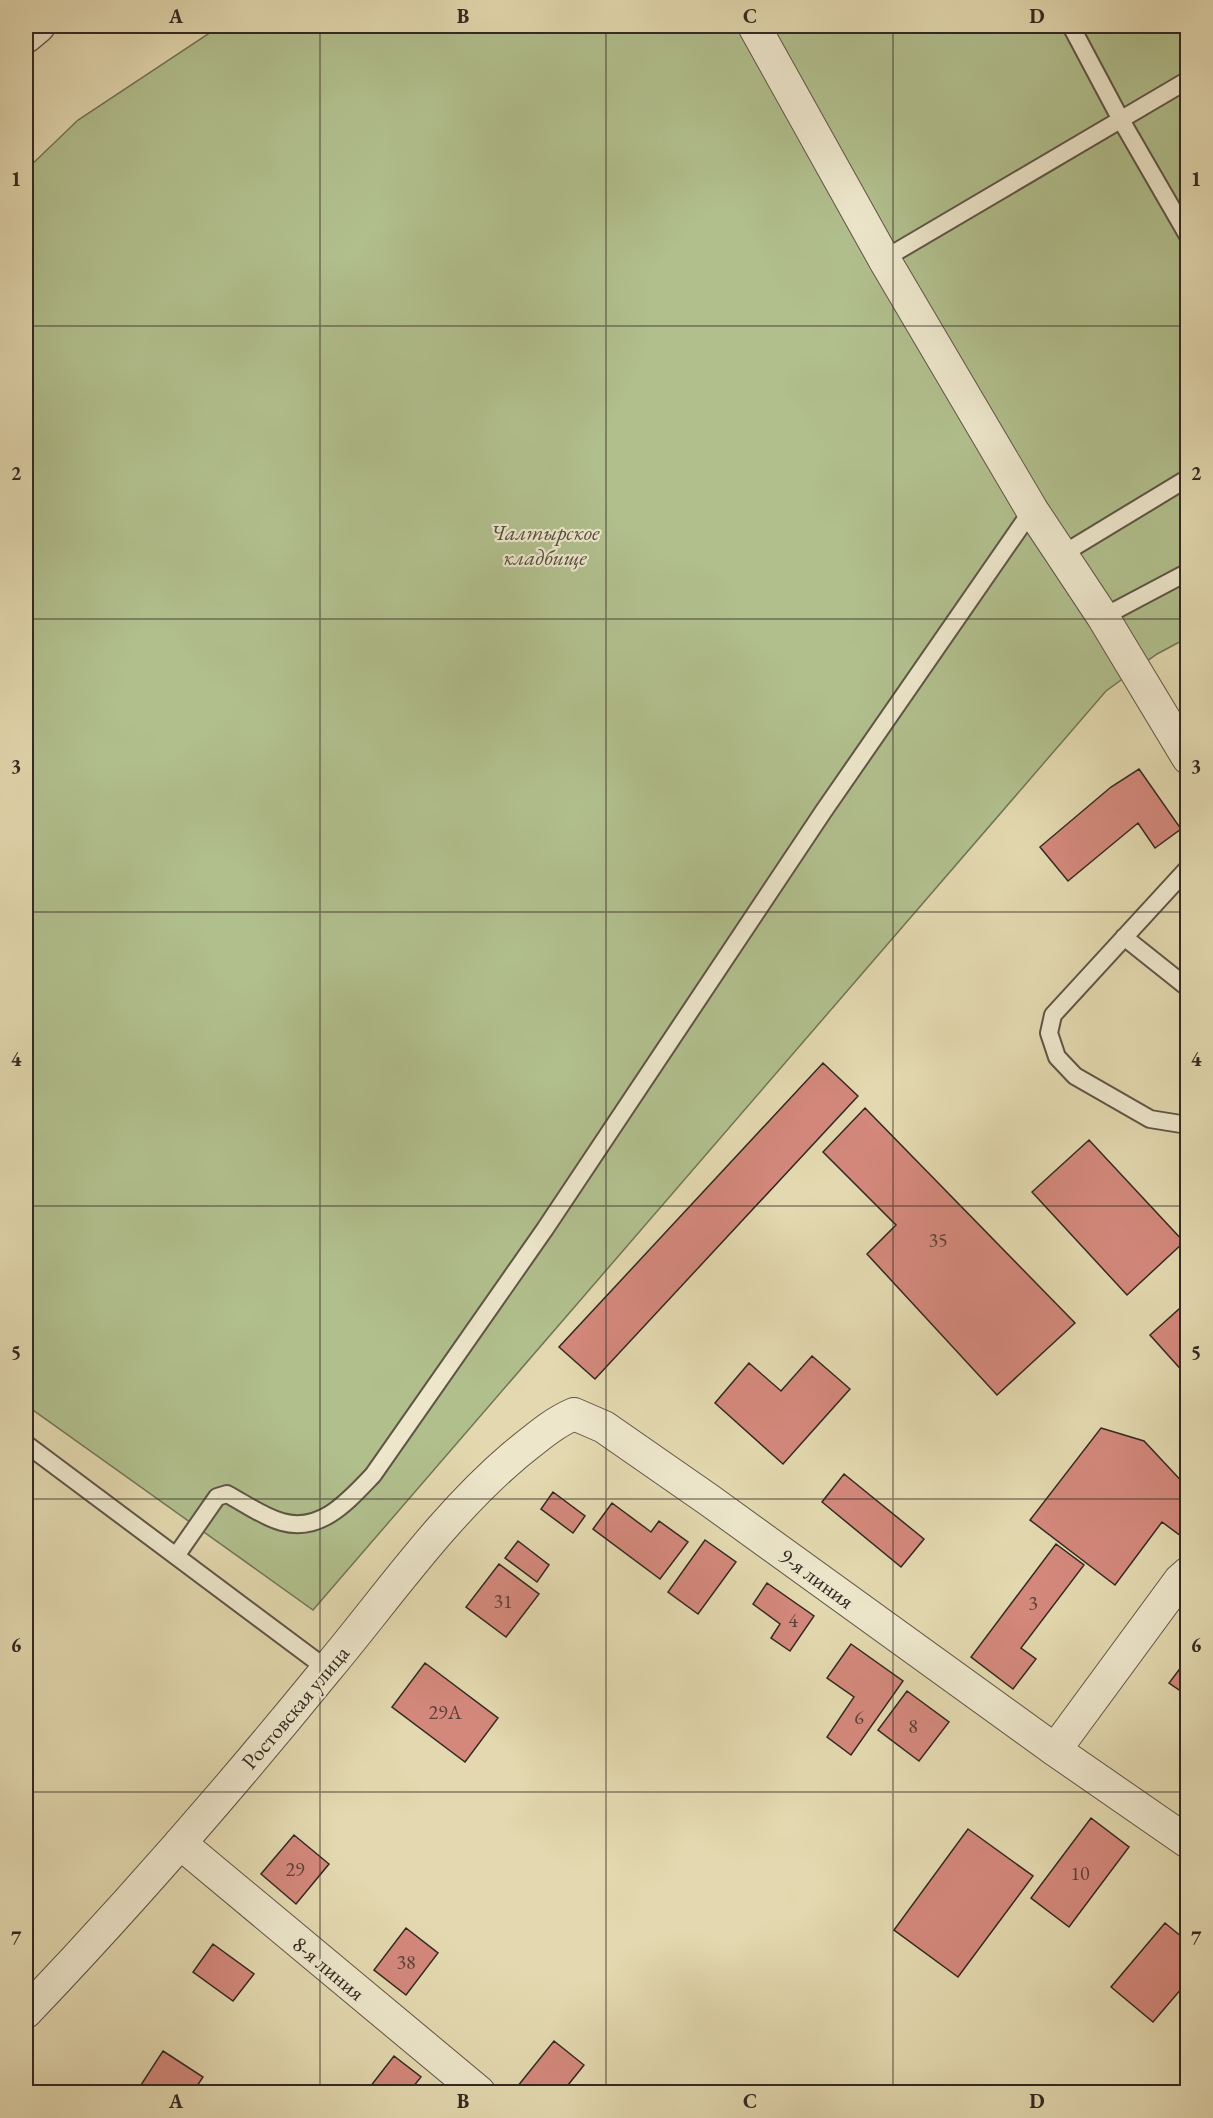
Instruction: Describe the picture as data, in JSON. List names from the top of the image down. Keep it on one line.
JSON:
{"streets":{"street":["9-я линия","Ростовская улица","8-я линия"]},"crossings":[["9-я линия","Ростовская улица"],["Ростовская улица","8-я линия"]],"parks":["Чалтырское кладбище"],"house_numbers":["35","31","3","4","29А","6","8","29","10","38"],"grid":{"columns":["A","B","C","D"],"rows":["1","2","3","4","5","6","7"]}}
